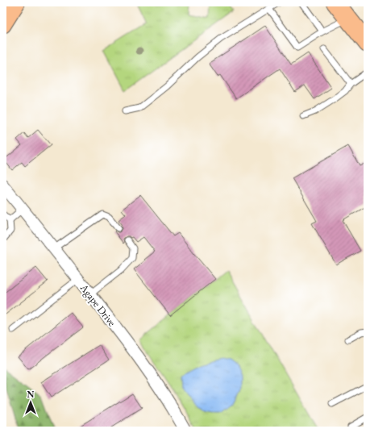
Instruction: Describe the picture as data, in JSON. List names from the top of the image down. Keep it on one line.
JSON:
{"streets":{"street":["Agape Drive"]},"north":"top"}
